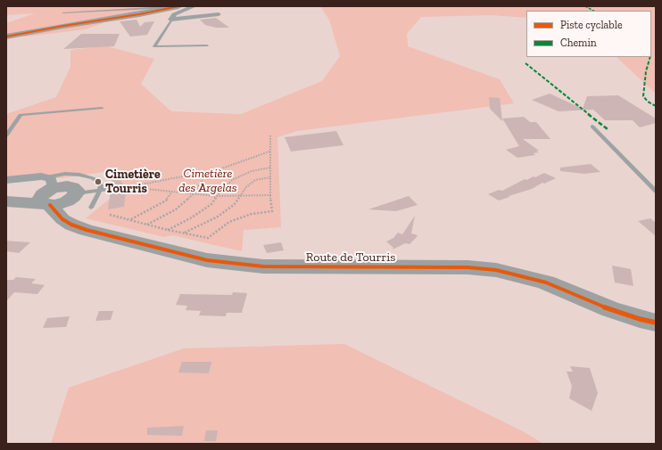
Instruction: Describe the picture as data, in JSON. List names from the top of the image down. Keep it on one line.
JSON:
{"streets":{"street":["Route de Tourris"]},"parks":["Cimetière des Argelas"],"places":["Cimetière Tourris"],"legend":["Piste cyclable","Chemin"]}
